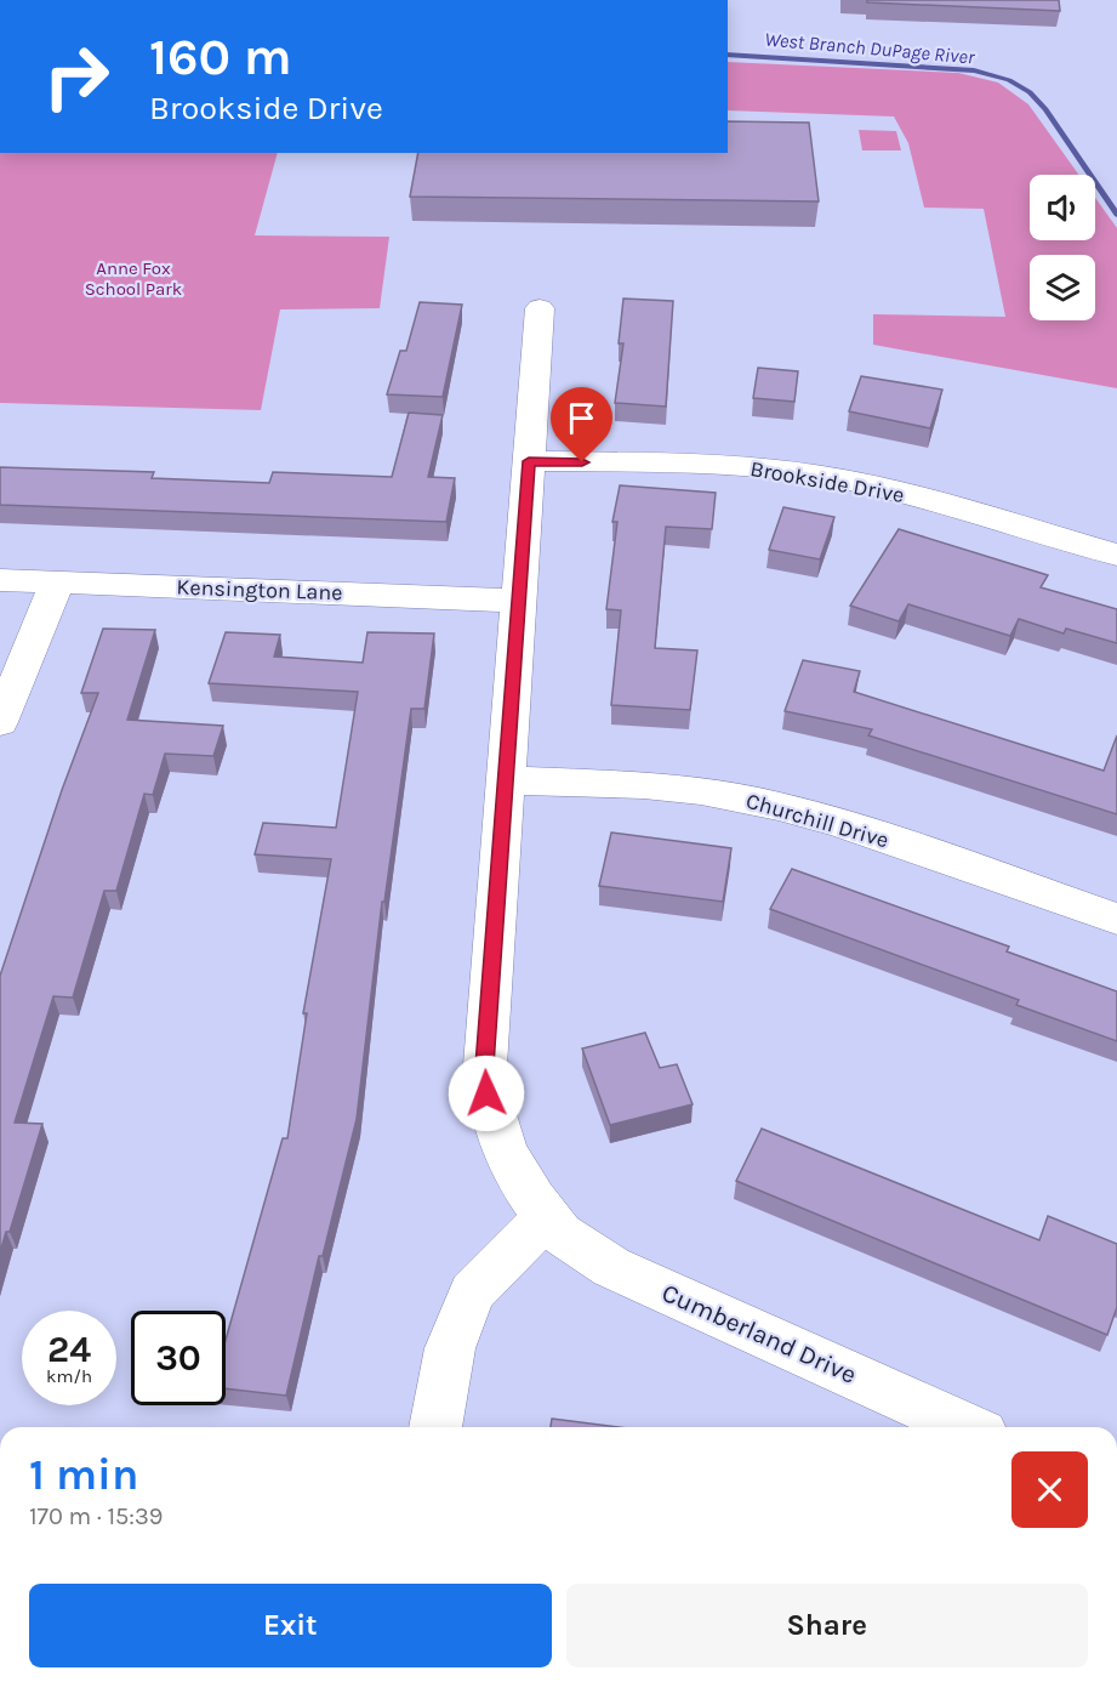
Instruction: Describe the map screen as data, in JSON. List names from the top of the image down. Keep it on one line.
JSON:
{"streets":{"street":["Brookside Drive","Kensington Lane","Churchill Drive","Cumberland Drive"]},"crossings":[["Brookside Drive","Cumberland Drive"],["Kensington Lane","Cumberland Drive"],["Churchill Drive","Cumberland Drive"]],"water":["West Branch DuPage River"],"parks":["Anne Fox School Park"],"page":{"turn":["160 m","Brookside Drive"],"speed":"24 km/h","limit":"30","heading":["1 min","170 m · 15:39"],"buttons":["Exit","Share"]}}
